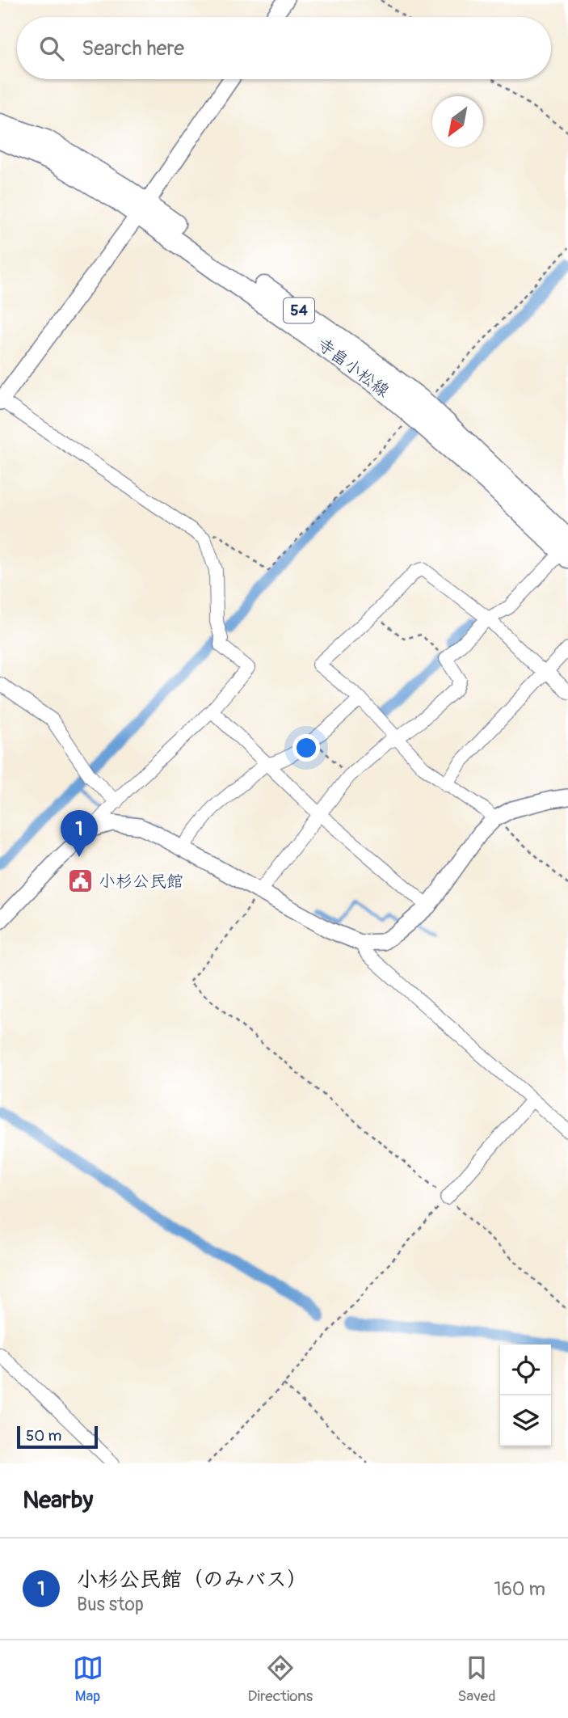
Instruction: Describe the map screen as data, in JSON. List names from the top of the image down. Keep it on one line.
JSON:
{"streets":{"main road":["54","寺畠小松線"]},"places":{"public building":["小杉公民館"]},"scale_bar":"50 m","north":"bottom left","page":{"search":"Search here","pins":"1","scale":"50 m","heading":"Nearby","list":[{"mark":"1","name":"小杉公民館（のみバス）","note":"Bus stop","value":"160 m"}],"nav":["Map","Directions","Saved"]}}
